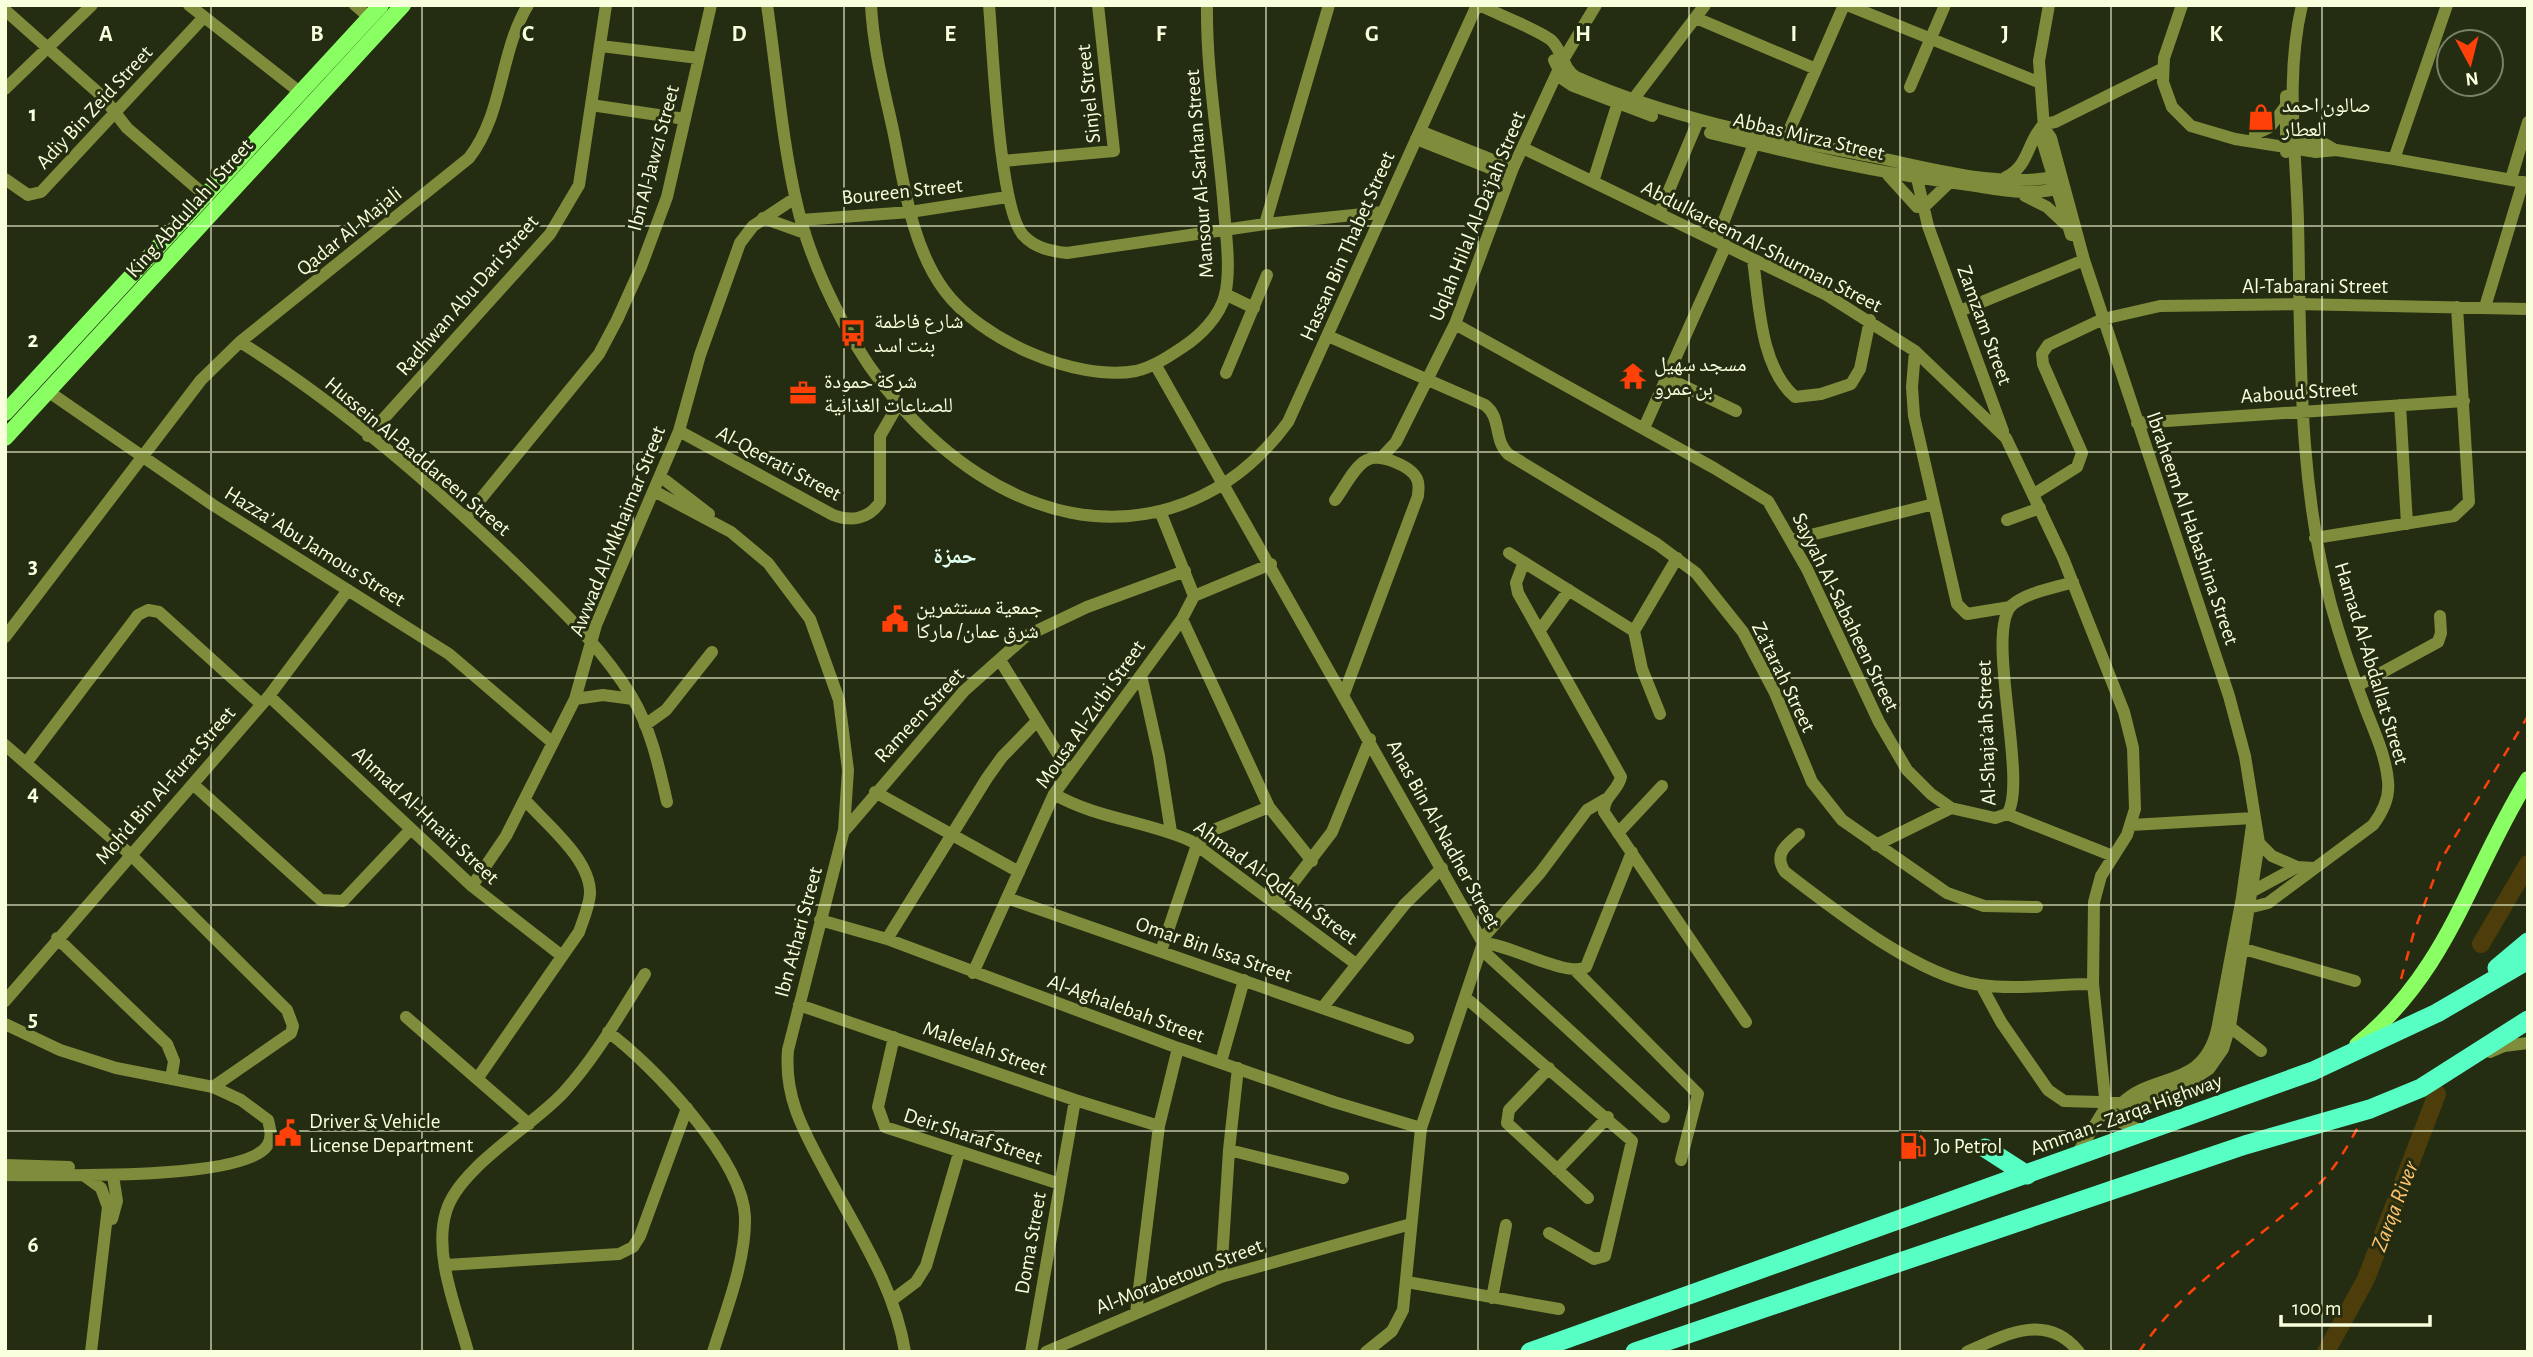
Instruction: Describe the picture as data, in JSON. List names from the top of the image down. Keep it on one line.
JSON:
{"streets":{"highway":["Amman - Zarqa Highway"],"main road":["King Abdullah I Street"],"street":["Sinjel Street","Adiy Bin Zeid Street","Abbas Mirza Street","Ibn Al-Jawzi Street","Mansour Al-Sarhan Street","Boureen Street","Uqlah Hilal Al-Da’jah Street","Qadar Al-Majali","Hassan Bin Thabet Street","Abdulkareem Al-Shurman Street","Al-Tabarani Street","Radhwan Abu Dari Street","Zamzam Street","Aaboud Street","Hussein Al-Baddareen Street","Al-Qeerati Street","Ibraheem Al Habashina Street","Awwad Al-Mkhaimar Street","Hazza’ Abu Jamous Street","Sayyah Al-Sabaheen Street","Hamad Al-Abdallat Street","Za’tarah Street","Mousa Al-Zu’bi Street","Rameen Street","Al-Shaja’ah Street","Moh’d Bin Al-Furat Street","Ahmad Al-Hnaiti Street","Anas Bin Al-Nadher Street","Ahmad Al-Qdhah Street","Ibn Athari Street","Omar Bin Issa Street","Al-Aghalebah Street","Maleelah Street","Deir Sharaf Street","Doma Street","Al-Morabetoun Street"]},"crossings":[["Abbas Mirza Street","Uqlah Hilal Al-Da’jah Street"],["Abbas Mirza Street","Hassan Bin Thabet Street"],["Abbas Mirza Street","Zamzam Street"],["Abbas Mirza Street","Ibraheem Al Habashina Street"],["Ibn Al-Jawzi Street","Hussein Al-Baddareen Street"],["Mansour Al-Sarhan Street","Boureen Street"],["Mansour Al-Sarhan Street","Anas Bin Al-Nadher Street"],["Boureen Street","Hassan Bin Thabet Street"],["King Abdullah I Street","Hazza’ Abu Jamous Street"],["Uqlah Hilal Al-Da’jah Street","Abdulkareem Al-Shurman Street"],["Uqlah Hilal Al-Da’jah Street","Sayyah Al-Sabaheen Street"],["Uqlah Hilal Al-Da’jah Street","Za’tarah Street"],["Qadar Al-Majali","Hussein Al-Baddareen Street"],["Qadar Al-Majali","Hazza’ Abu Jamous Street"],["Hassan Bin Thabet Street","Al-Qeerati Street"],["Hassan Bin Thabet Street","Awwad Al-Mkhaimar Street"],["Hassan Bin Thabet Street","Za’tarah Street"],["Hassan Bin Thabet Street","Anas Bin Al-Nadher Street"],["Abdulkareem Al-Shurman Street","Al-Tabarani Street"],["Abdulkareem Al-Shurman Street","Zamzam Street"],["Abdulkareem Al-Shurman Street","Ibraheem Al Habashina Street"],["Abdulkareem Al-Shurman Street","Al-Shaja’ah Street"],["Al-Tabarani Street","Ibraheem Al Habashina Street"],["Al-Tabarani Street","Hamad Al-Abdallat Street"],["Radhwan Abu Dari Street","Hussein Al-Baddareen Street"],["Aaboud Street","Ibraheem Al Habashina Street"],["Aaboud Street","Hamad Al-Abdallat Street"],["Hussein Al-Baddareen Street","Awwad Al-Mkhaimar Street"],["Al-Qeerati Street","Awwad Al-Mkhaimar Street"],["Ibraheem Al Habashina Street","Hamad Al-Abdallat Street"],["Awwad Al-Mkhaimar Street","Hazza’ Abu Jamous Street"],["Awwad Al-Mkhaimar Street","Ahmad Al-Hnaiti Street"],["Awwad Al-Mkhaimar Street","Ibn Athari Street"],["Hazza’ Abu Jamous Street","Moh’d Bin Al-Furat Street"],["Sayyah Al-Sabaheen Street","Al-Shaja’ah Street"],["Mousa Al-Zu’bi Street","Ahmad Al-Qdhah Street"],["Mousa Al-Zu’bi Street","Omar Bin Issa Street"],["Mousa Al-Zu’bi Street","Al-Aghalebah Street"],["Rameen Street","Ibn Athari Street"],["Moh’d Bin Al-Furat Street","Ahmad Al-Hnaiti Street"],["Anas Bin Al-Nadher Street","Al-Aghalebah Street"],["Anas Bin Al-Nadher Street","Al-Morabetoun Street"],["Ibn Athari Street","Al-Aghalebah Street"],["Ibn Athari Street","Maleelah Street"],["Maleelah Street","Deir Sharaf Street"],["Maleelah Street","Doma Street"],["Deir Sharaf Street","Doma Street"]],"districts":["حمزة"],"water":["Zarqa River"],"places":{"shop":["صالون احمد العطار"],"bus stop":["شارع فاطمة بنت اسد"],"temple":["مسجد سهيل بن عمرو"],"office":["شركة حمودة للصناعات الغذائية"],"public building":["جمعية مستثمرين شرق عمان/ ماركا","Driver & Vehicle License Department"],"fuel station":["Jo Petrol"]},"scale_bar":"100 m","north":"bottom","grid":{"columns":["A","B","C","D","E","F","G","H","I","J","K"],"rows":["1","2","3","4","5","6"]}}
